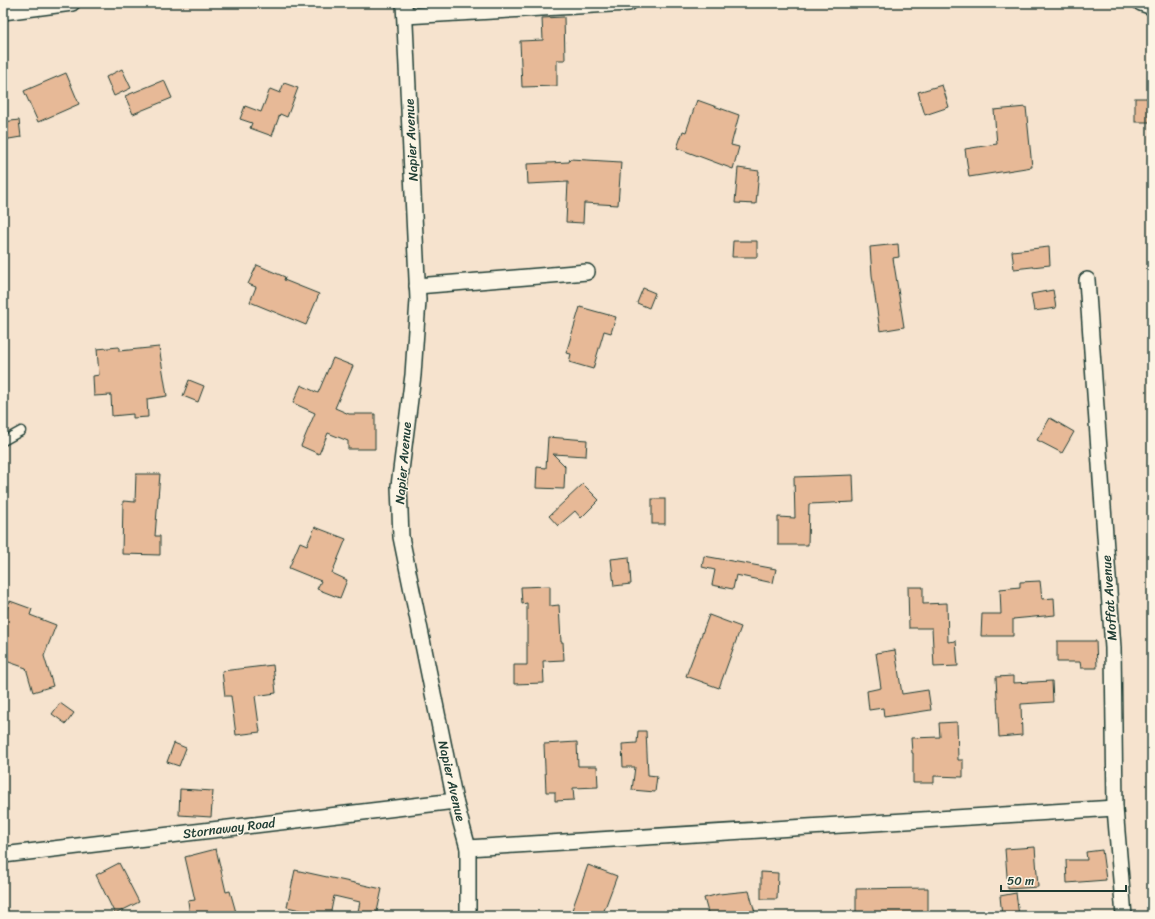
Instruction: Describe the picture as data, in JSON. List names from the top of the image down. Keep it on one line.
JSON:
{"streets":{"street":["Napier Avenue","Moffat Avenue","Stornaway Road"]},"crossings":[["Napier Avenue","Stornaway Road"]],"scale_bar":"50 m"}
